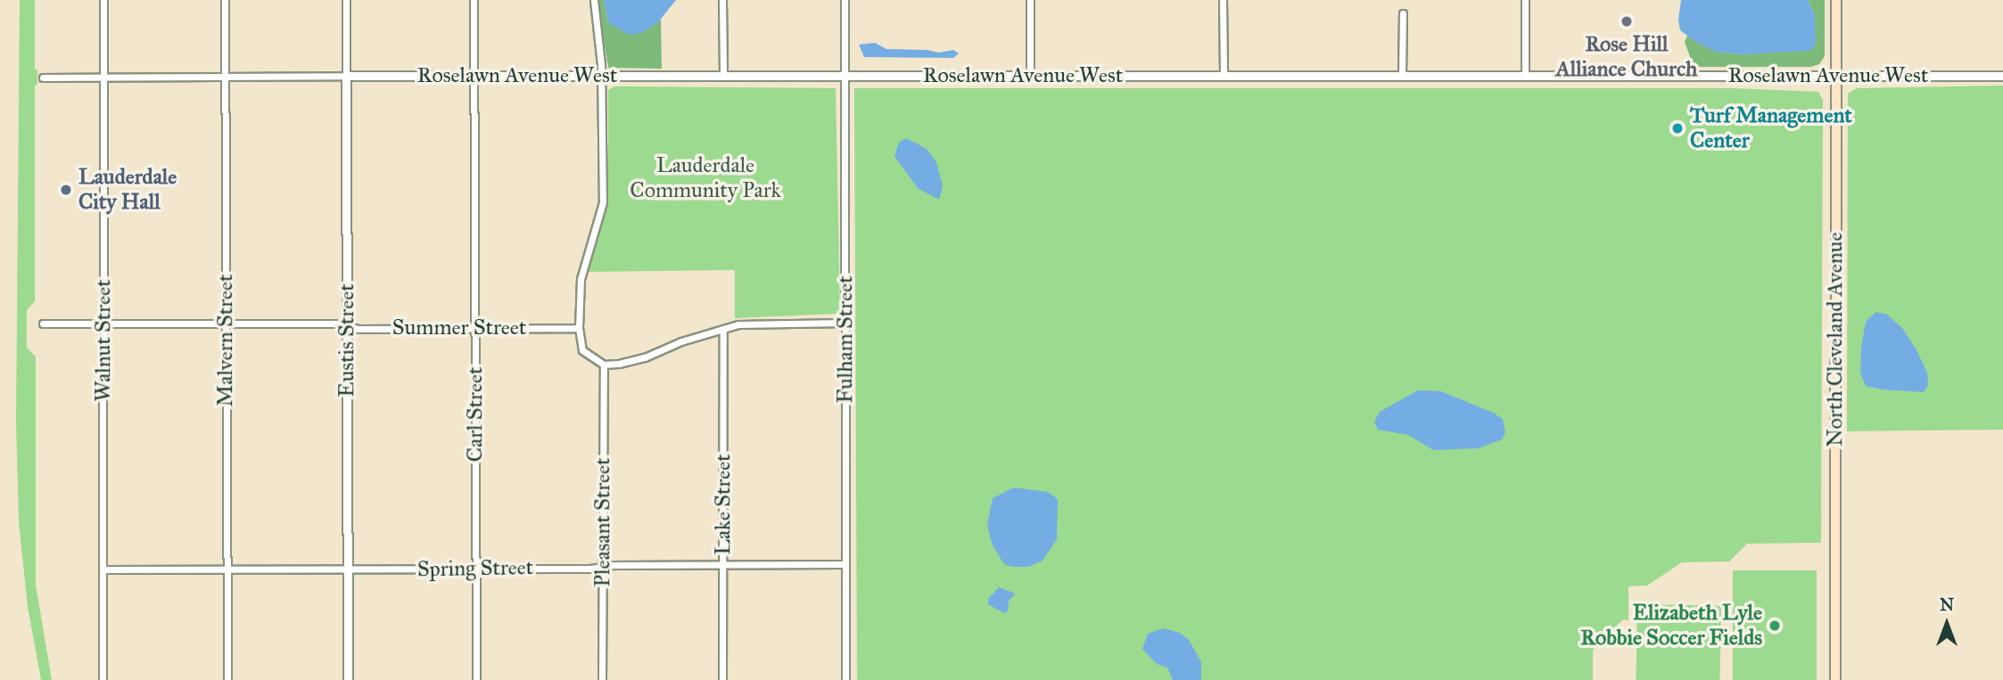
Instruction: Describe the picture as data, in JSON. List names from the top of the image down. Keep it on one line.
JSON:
{"streets":{"main road":["North Cleveland Avenue"],"street":["Roselawn Avenue West","Summer Street","Fulham Street","Walnut Street","Malvern Street","Eustis Street","Carl Street","Lake Street","Pleasant Street","Spring Street"]},"crossings":[["Roselawn Avenue West","Fulham Street"],["Roselawn Avenue West","North Cleveland Avenue"],["Roselawn Avenue West","Walnut Street"],["Roselawn Avenue West","Malvern Street"],["Roselawn Avenue West","Eustis Street"],["Roselawn Avenue West","Carl Street"],["Summer Street","Walnut Street"],["Summer Street","Malvern Street"],["Summer Street","Eustis Street"],["Summer Street","Carl Street"],["Fulham Street","Spring Street"],["Walnut Street","Spring Street"],["Malvern Street","Spring Street"],["Eustis Street","Spring Street"],["Carl Street","Spring Street"],["Lake Street","Spring Street"],["Pleasant Street","Spring Street"]],"parks":["Lauderdale Community Park"],"places":["Rose Hill Alliance Church","Turf Management Center","Lauderdale City Hall","Elizabeth Lyle Robbie Soccer Fields"],"north":"top"}
